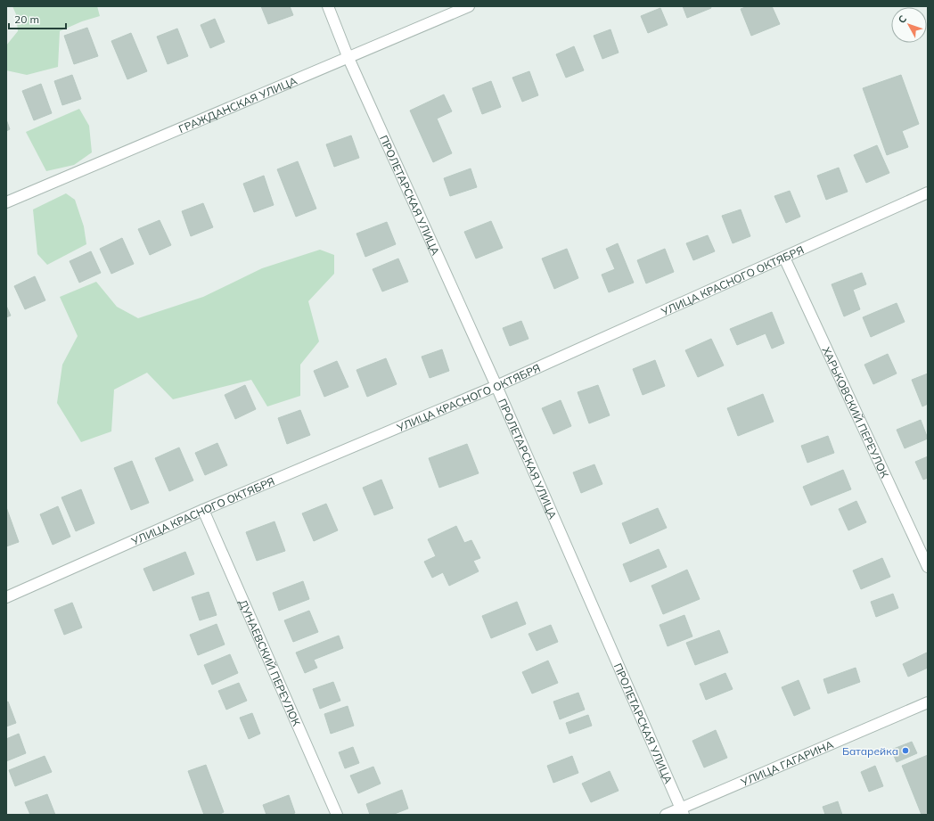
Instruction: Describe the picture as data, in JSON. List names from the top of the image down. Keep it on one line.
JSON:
{"streets":{"street":["ГРАЖДАНСКАЯ УЛИЦА","ПРОЛЕТАРСКАЯ УЛИЦА","УЛИЦА КРАСНОГО ОКТЯБРЯ","ХАРЬКОВСКИЙ ПЕРЕУЛОК","ДУНАЕВСКИЙ ПЕРЕУЛОК","УЛИЦА ГАГАРИНА"]},"crossings":[["ГРАЖДАНСКАЯ УЛИЦА","ПРОЛЕТАРСКАЯ УЛИЦА"],["ПРОЛЕТАРСКАЯ УЛИЦА","УЛИЦА КРАСНОГО ОКТЯБРЯ"],["ПРОЛЕТАРСКАЯ УЛИЦА","УЛИЦА ГАГАРИНА"],["УЛИЦА КРАСНОГО ОКТЯБРЯ","ХАРЬКОВСКИЙ ПЕРЕУЛОК"],["УЛИЦА КРАСНОГО ОКТЯБРЯ","ДУНАЕВСКИЙ ПЕРЕУЛОК"]],"places":["Батарейка"],"scale_bar":"20 m","north":"top left"}
